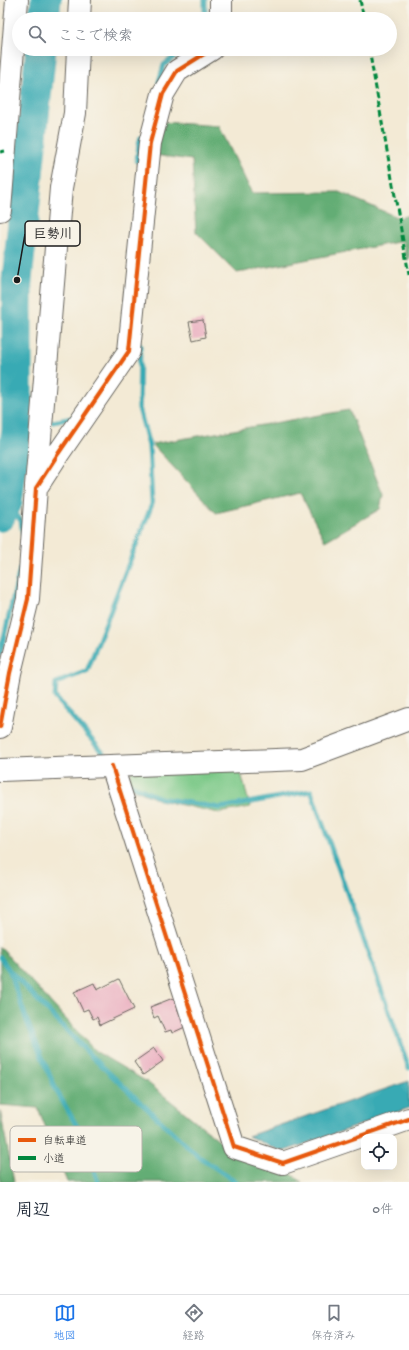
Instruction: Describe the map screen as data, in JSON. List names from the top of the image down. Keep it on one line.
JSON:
{"places":["巨勢川"],"legend":["自転車道","小道"],"page":{"search":"ここで検索","heading":["周辺","0件"],"nav":["地図","経路","保存済み"]}}
